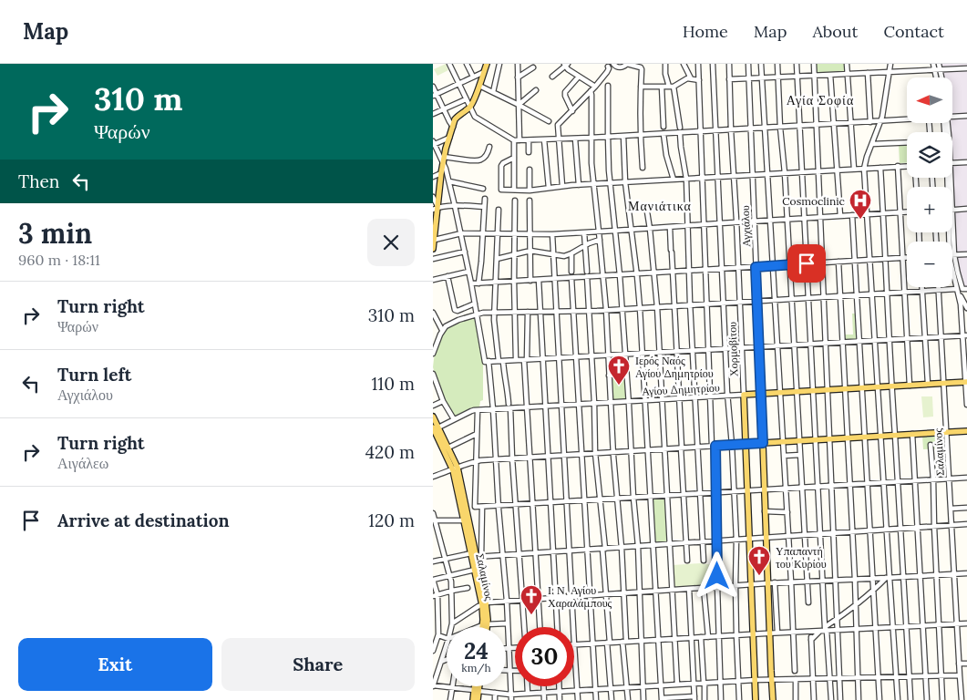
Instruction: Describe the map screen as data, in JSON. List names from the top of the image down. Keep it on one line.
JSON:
{"streets":{"main road":["Αγχιάλου","Χορμοβίτου","Αγίου Δημητρίου","Σαλαμίνος"]},"crossings":[["Αγχιάλου","Αγίου Δημητρίου"],["Χορμοβίτου","Αγίου Δημητρίου"],["Αγίου Δημητρίου","Σαλαμίνος"]],"districts":["Αγία Σοφία","Μανιάτικα"],"places":{"hospital":["Cosmoclinic"],"church":["Ιερός Ναός Αγίου Δημητρίου","Υπαπαντή του Κυρίου","Ι. Ν. Αγίου Χαραλάμπους"]},"north":"left","page":{"header":"Map","nav":["Home","Map","About","Contact"],"turn":["310 m","Ψαρών"],"map_buttons":["+","−"],"then":"Then","heading":["3 min","960 m · 18:11"],"list":[{"name":"Turn right","note":"Ψαρών","value":"310 m"},{"name":"Turn left","note":"Αγχιάλου","value":"110 m"},{"name":"Turn right","note":"Αιγάλεω","value":"420 m"},{"name":"Arrive at destination","value":"120 m"}],"speed":"24 km/h","limit":"30","buttons":["Exit","Share"]}}
